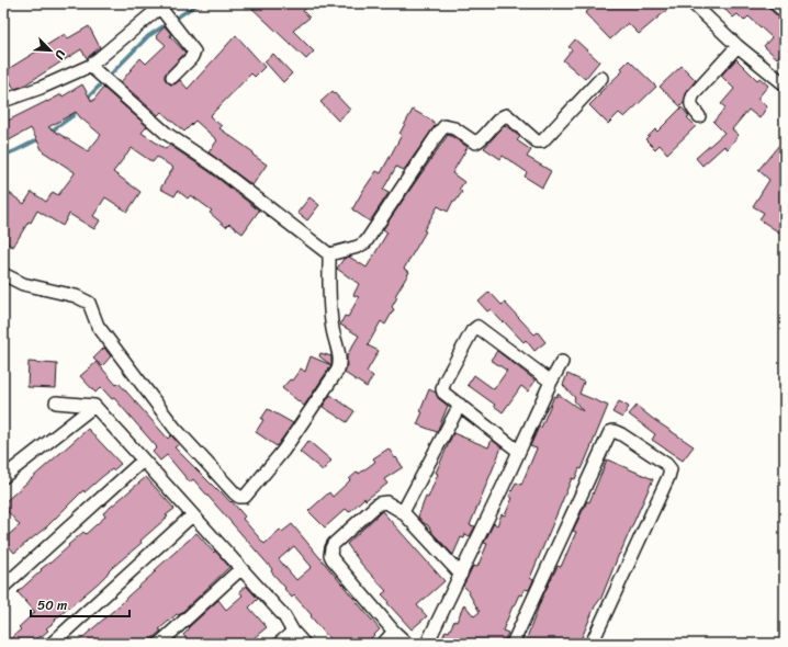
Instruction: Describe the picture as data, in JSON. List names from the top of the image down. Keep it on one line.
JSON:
{"scale_bar":"50 m","north":"bottom right"}
